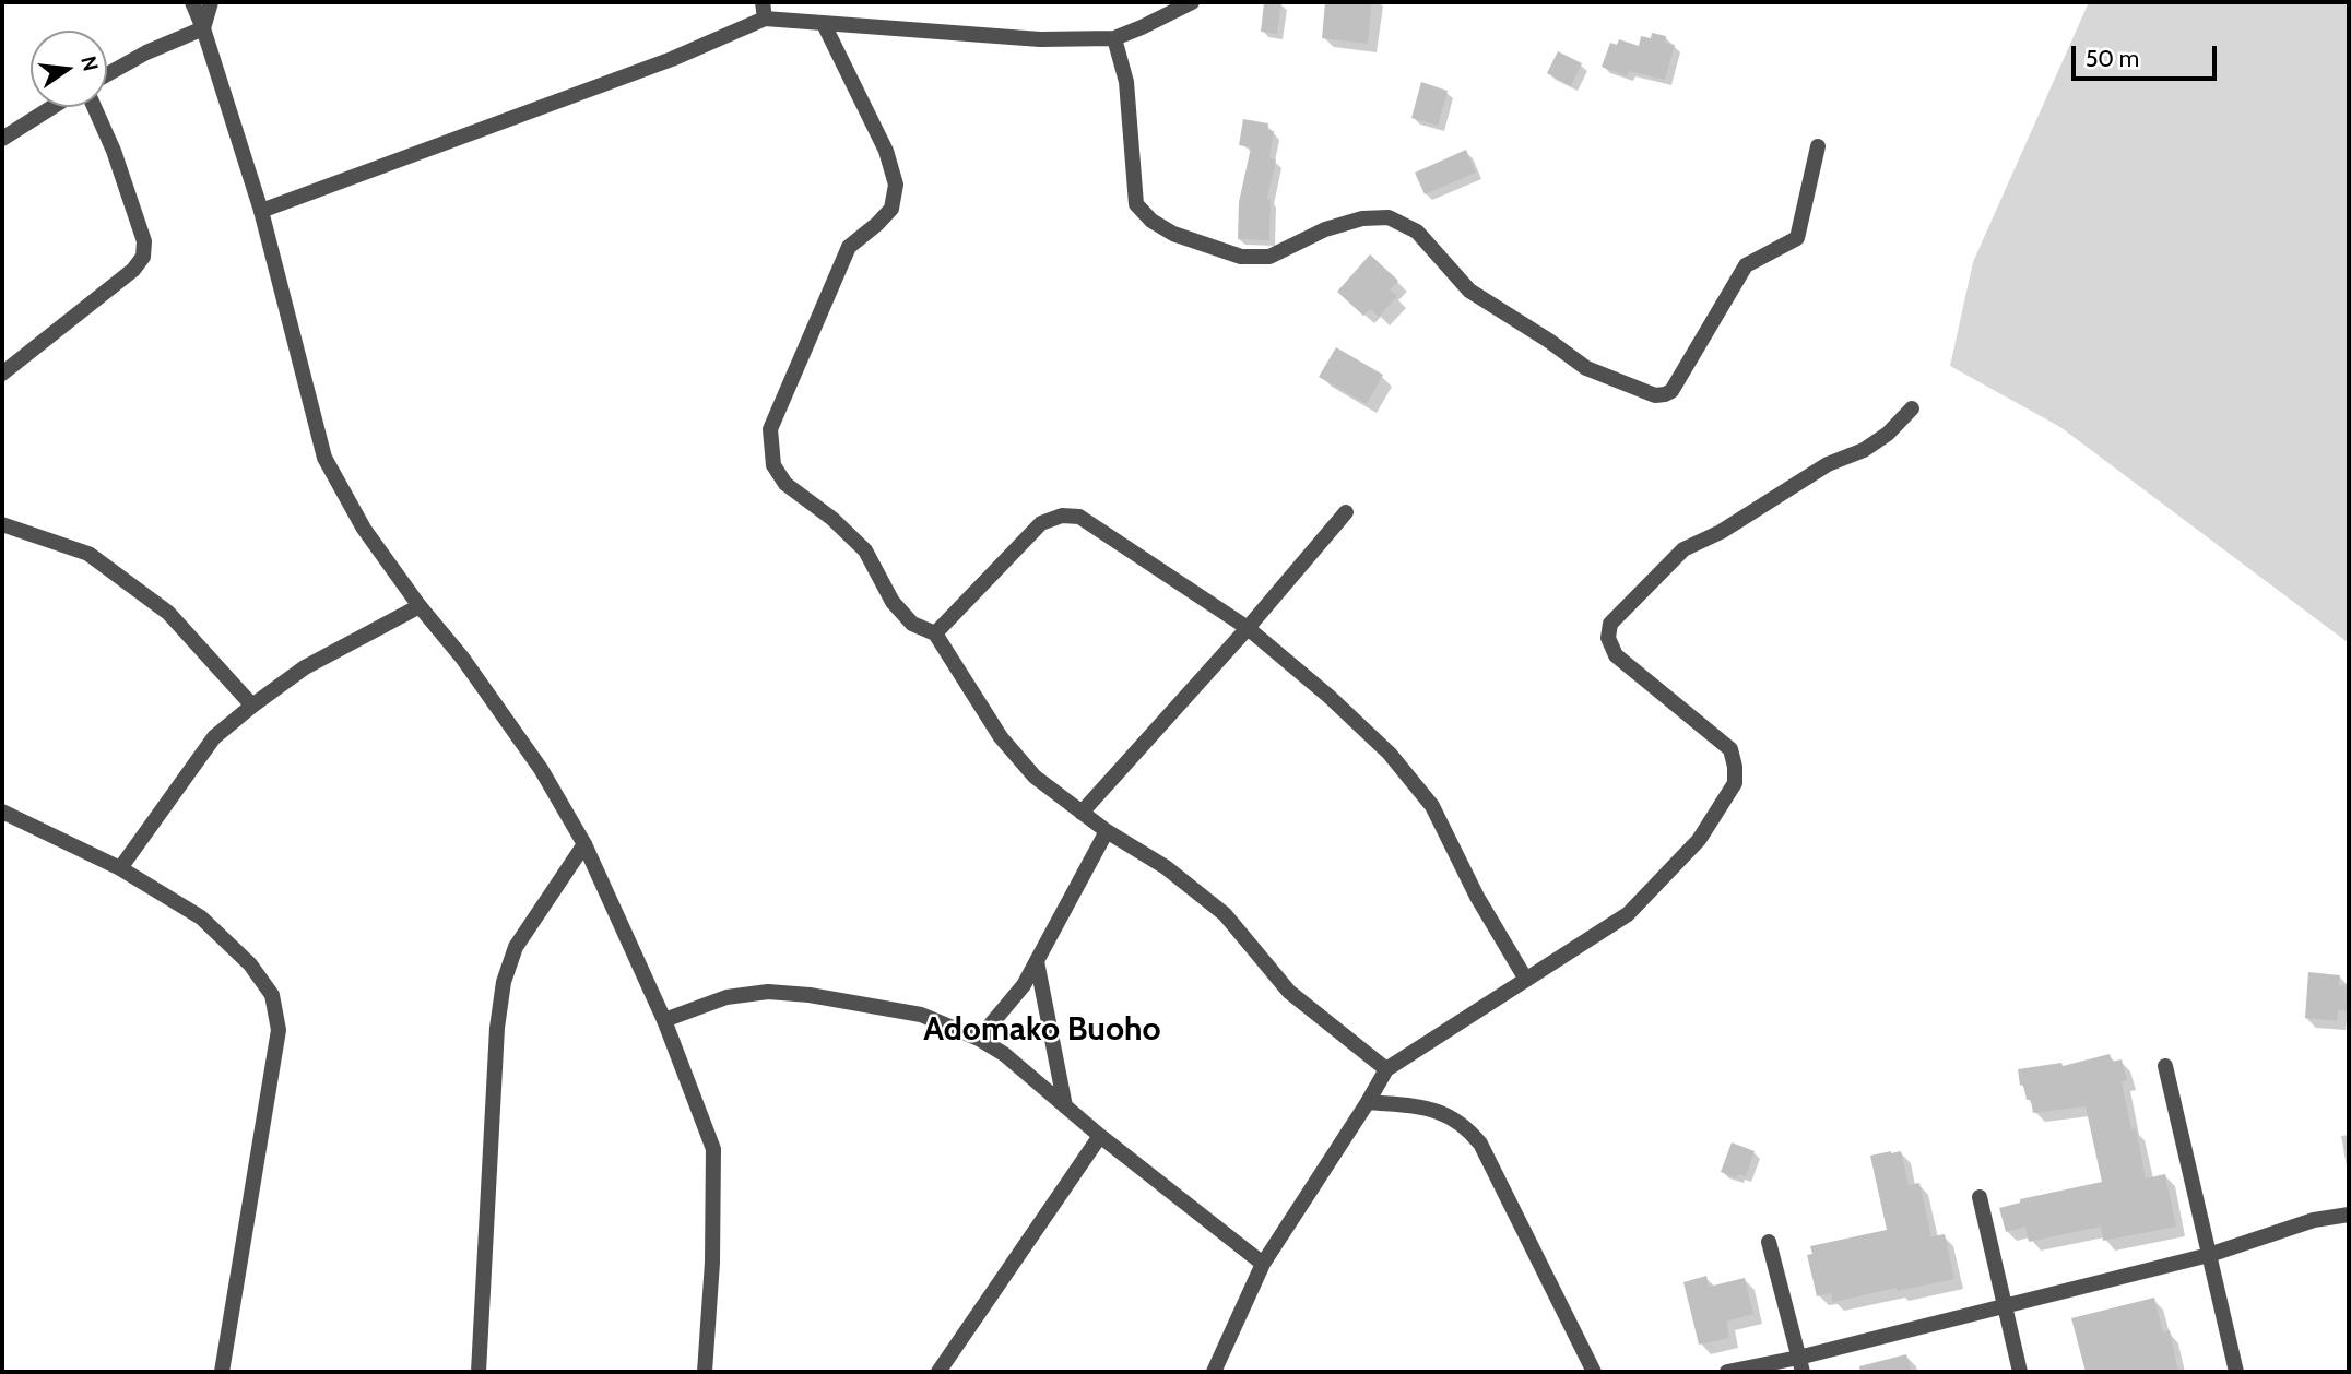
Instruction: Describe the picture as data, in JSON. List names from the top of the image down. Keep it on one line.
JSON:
{"districts":["Adomako Buoho"],"scale_bar":"50 m","north":"right"}
